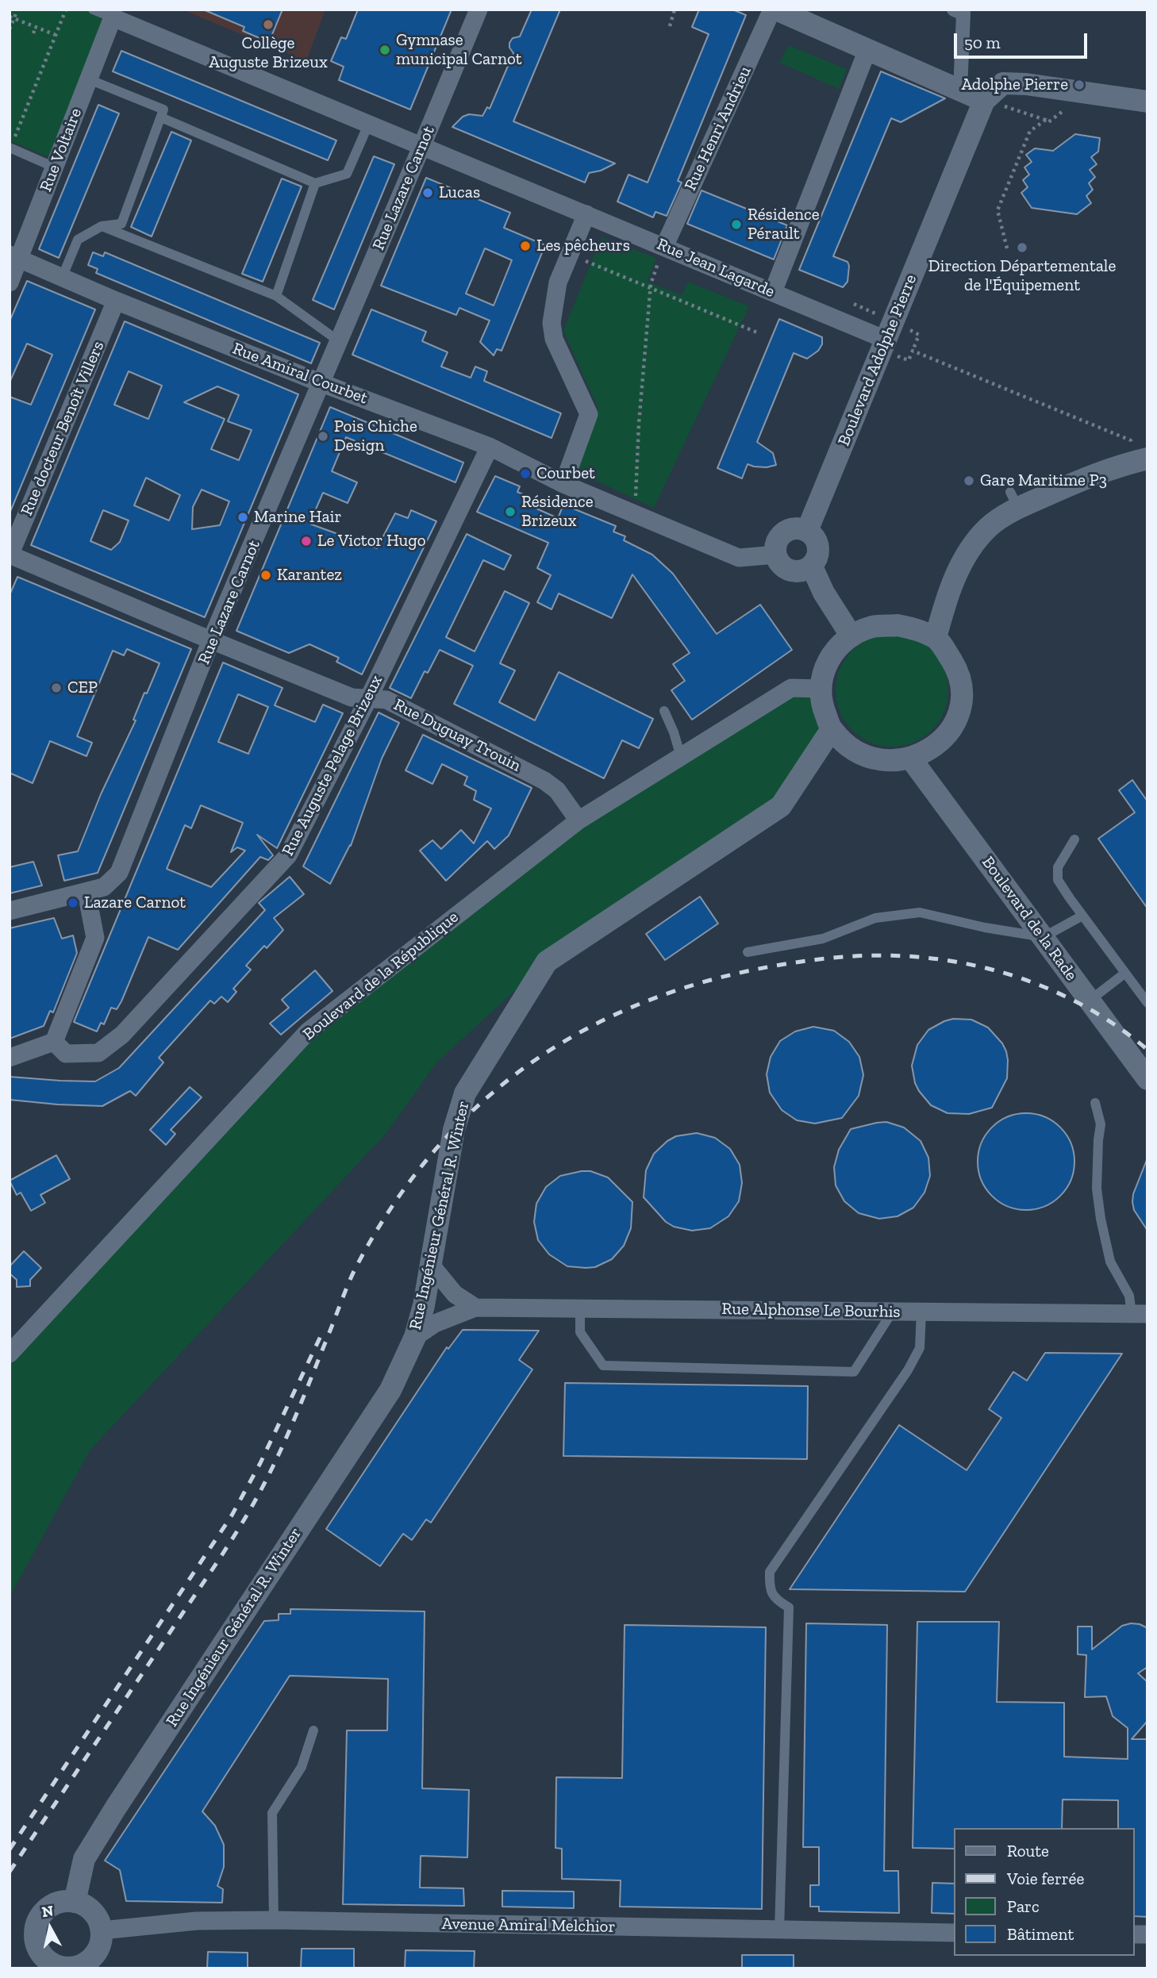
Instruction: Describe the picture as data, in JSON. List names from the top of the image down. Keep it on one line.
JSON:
{"streets":{"street":["Rue Henri Andrieu","Rue Voltaire","Rue Lazare Carnot","Rue Jean Lagarde","Boulevard Adolphe Pierre","Rue Amiral Courbet","Rue docteur Benoît Villers","Rue Duguay Trouin","Rue Auguste Pelage Brizeux","Boulevard de la Rade","Boulevard de la République","Rue Ingénieur Général R. Winter","Rue Alphonse Le Bourhis","Avenue Amiral Melchior"]},"crossings":[["Rue Henri Andrieu","Rue Jean Lagarde"],["Rue Voltaire","Rue Jean Lagarde"],["Rue Voltaire","Rue Amiral Courbet"],["Rue Lazare Carnot","Rue Jean Lagarde"],["Rue Lazare Carnot","Rue Amiral Courbet"],["Rue Lazare Carnot","Rue Duguay Trouin"],["Rue Jean Lagarde","Boulevard Adolphe Pierre"],["Boulevard Adolphe Pierre","Rue Amiral Courbet"],["Rue Amiral Courbet","Rue docteur Benoît Villers"],["Rue Amiral Courbet","Rue Auguste Pelage Brizeux"],["Rue docteur Benoît Villers","Rue Duguay Trouin"],["Rue Duguay Trouin","Rue Auguste Pelage Brizeux"],["Rue Duguay Trouin","Boulevard de la République"],["Boulevard de la Rade","Boulevard de la République"],["Boulevard de la Rade","Rue Ingénieur Général R. Winter"],["Boulevard de la République","Rue Ingénieur Général R. Winter"],["Rue Ingénieur Général R. Winter","Rue Alphonse Le Bourhis"],["Rue Ingénieur Général R. Winter","Avenue Amiral Melchior"]],"places":["Collège Auguste Brizeux","Gymnase municipal Carnot","Adolphe Pierre","Lucas","Résidence Pérault","Les pêcheurs","Direction Départementale de l'Équipement","Pois Chiche Design","Courbet","Gare Maritime P3","Résidence Brizeux","Marine Hair","Le Victor Hugo","Karantez","CEP","Lazare Carnot"],"legend":["Route","Voie ferrée","Parc","Bâtiment"],"scale_bar":"50 m","north":"top"}
